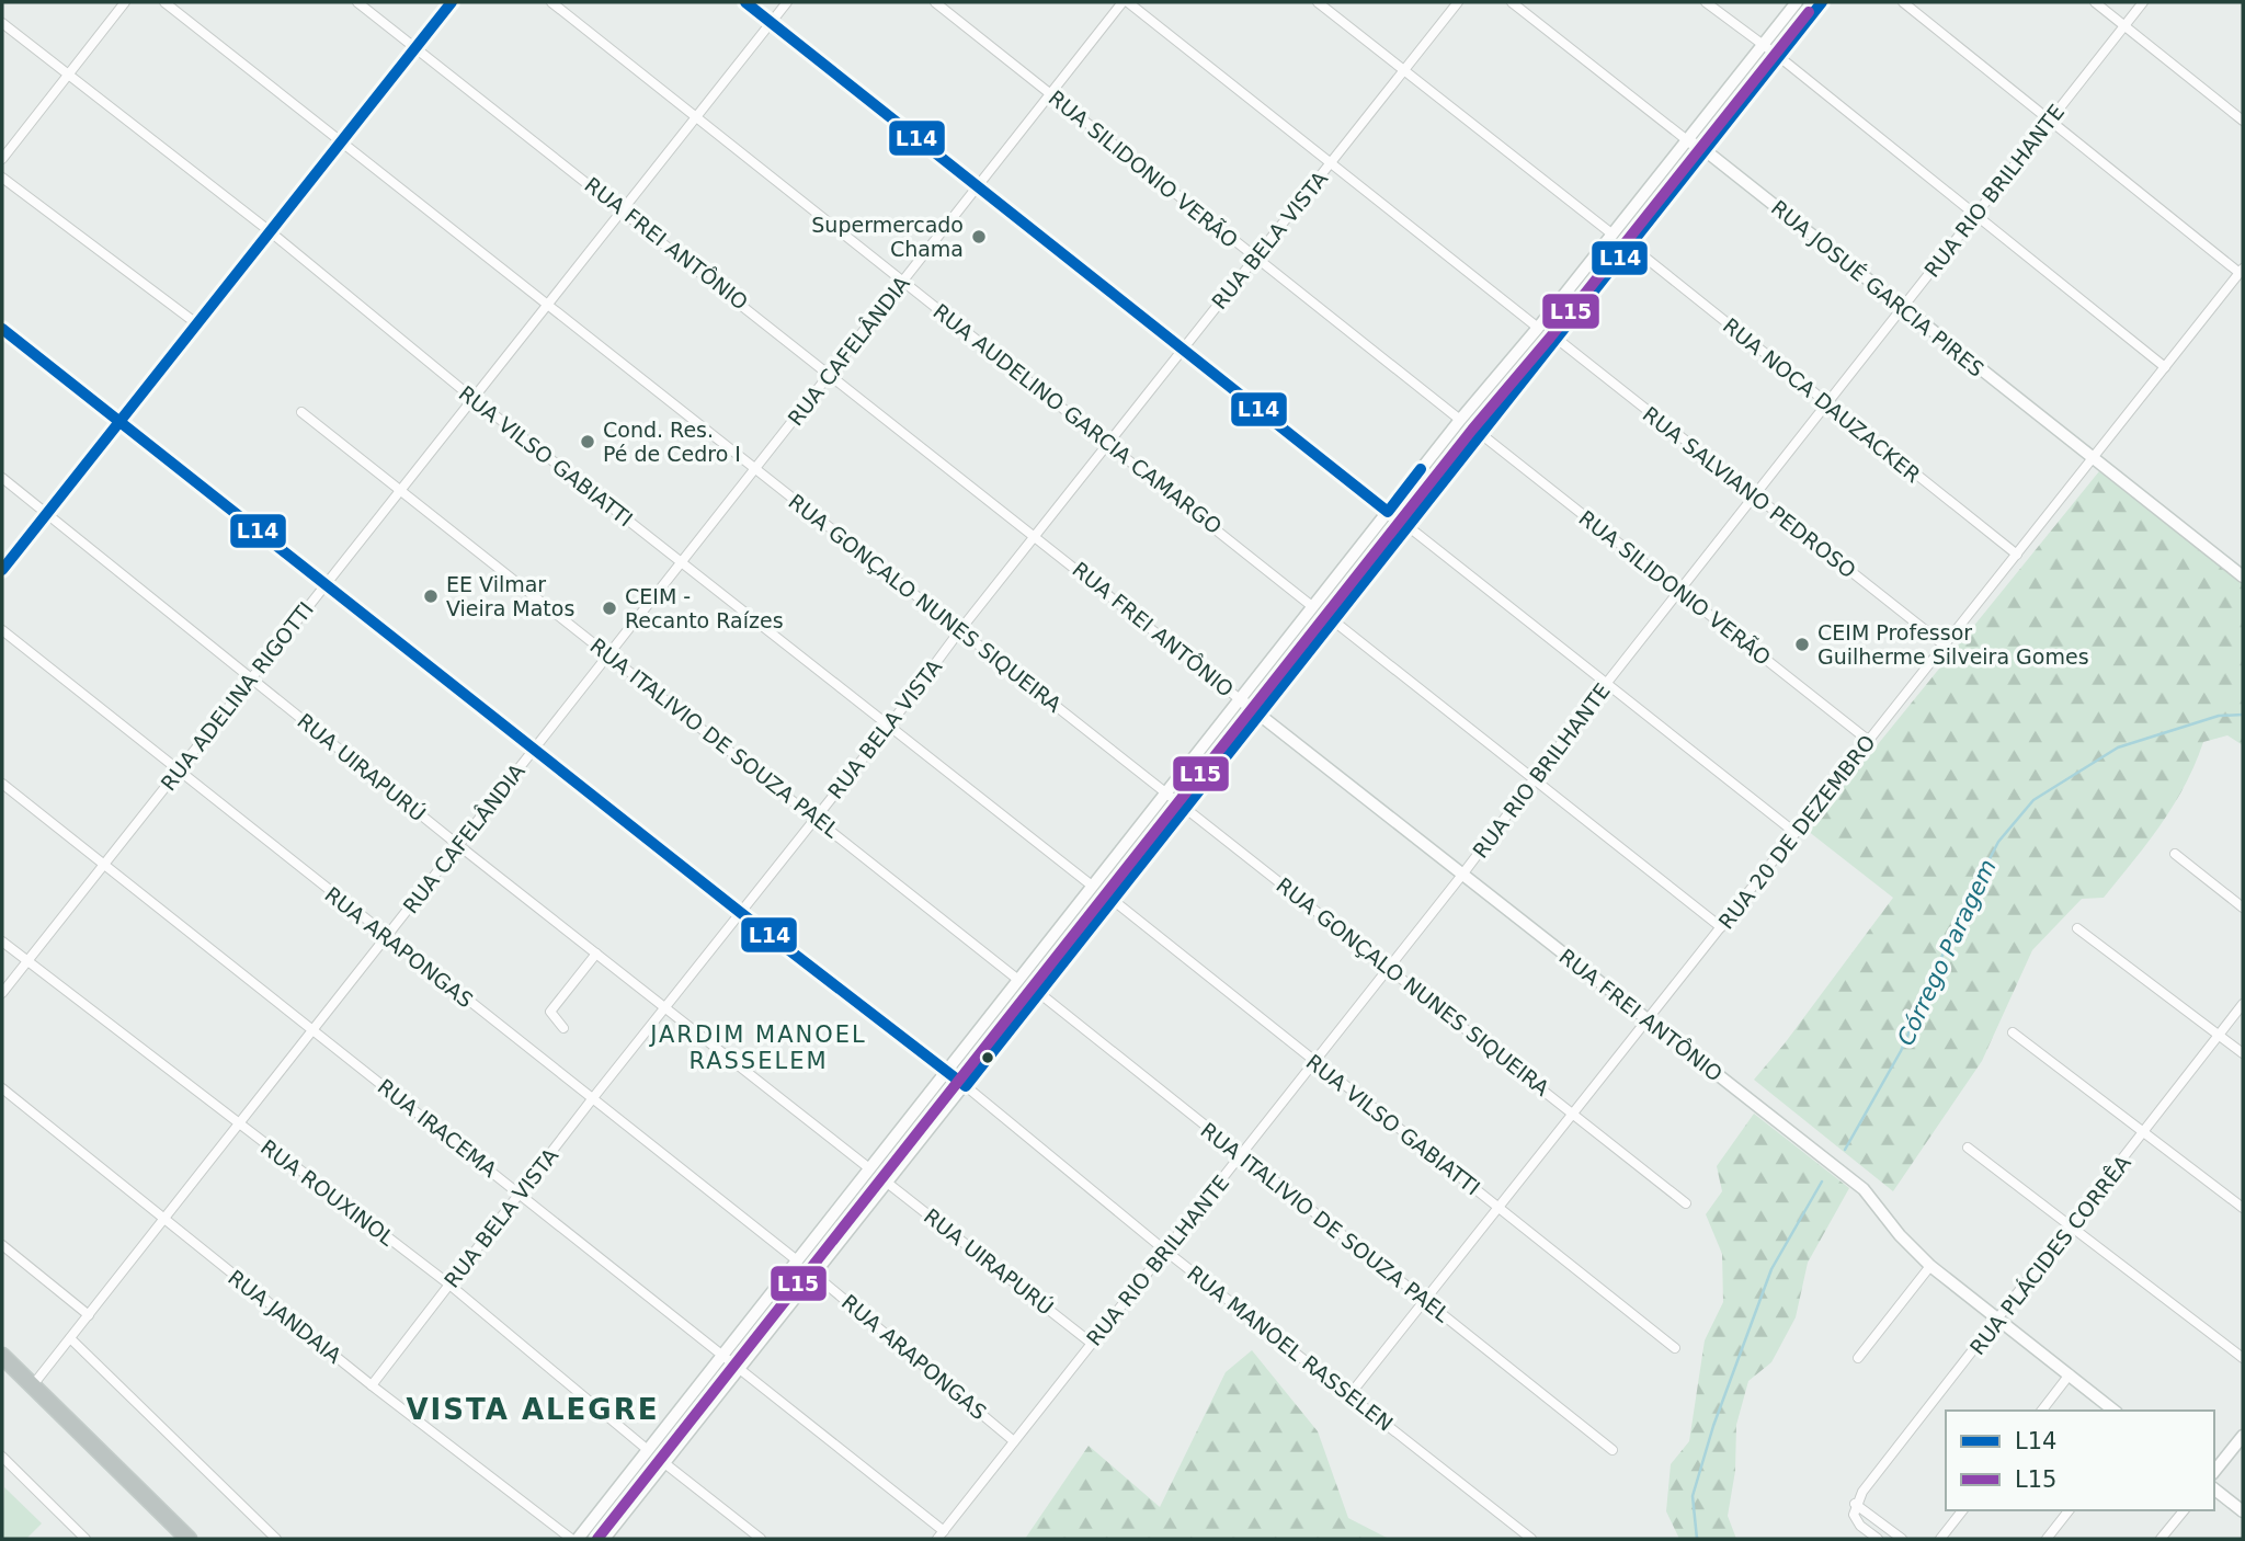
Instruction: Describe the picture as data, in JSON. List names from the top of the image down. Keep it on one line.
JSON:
{"streets":{"main road":["RUA FREI ANTÔNIO","RUA JOSUÉ GARCIA PIRES"],"street":["RUA SILIDONIO VERÃO","RUA RIO BRILHANTE","RUA BELA VISTA","RUA CAFELÂNDIA","RUA NOCA DAUZACKER","RUA AUDELINO GARCIA CAMARGO","RUA VILSO GABIATTI","RUA SALVIANO PEDROSO","RUA GONÇALO NUNES SIQUEIRA","RUA ADELINA RIGOTTI","RUA ITALIVIO DE SOUZA PAEL","RUA UIRAPURÚ","RUA 20 DE DEZEMBRO","RUA ARAPONGAS","RUA IRACEMA","RUA ROUXINOL","RUA PLÁCIDES CORRÊA","RUA JANDAIA","RUA MANOEL RASSELEN"]},"crossings":[["RUA SILIDONIO VERÃO","RUA RIO BRILHANTE"],["RUA SILIDONIO VERÃO","RUA BELA VISTA"],["RUA SILIDONIO VERÃO","RUA CAFELÂNDIA"],["RUA SILIDONIO VERÃO","RUA 20 DE DEZEMBRO"],["RUA RIO BRILHANTE","RUA FREI ANTÔNIO"],["RUA RIO BRILHANTE","RUA JOSUÉ GARCIA PIRES"],["RUA RIO BRILHANTE","RUA NOCA DAUZACKER"],["RUA RIO BRILHANTE","RUA VILSO GABIATTI"],["RUA RIO BRILHANTE","RUA SALVIANO PEDROSO"],["RUA RIO BRILHANTE","RUA GONÇALO NUNES SIQUEIRA"],["RUA RIO BRILHANTE","RUA ITALIVIO DE SOUZA PAEL"],["RUA RIO BRILHANTE","RUA UIRAPURÚ"],["RUA RIO BRILHANTE","RUA ARAPONGAS"],["RUA RIO BRILHANTE","RUA IRACEMA"],["RUA RIO BRILHANTE","RUA MANOEL RASSELEN"],["RUA BELA VISTA","RUA FREI ANTÔNIO"],["RUA BELA VISTA","RUA AUDELINO GARCIA CAMARGO"],["RUA BELA VISTA","RUA VILSO GABIATTI"],["RUA BELA VISTA","RUA GONÇALO NUNES SIQUEIRA"],["RUA BELA VISTA","RUA ITALIVIO DE SOUZA PAEL"],["RUA BELA VISTA","RUA UIRAPURÚ"],["RUA BELA VISTA","RUA ARAPONGAS"],["RUA BELA VISTA","RUA IRACEMA"],["RUA BELA VISTA","RUA ROUXINOL"],["RUA BELA VISTA","RUA JANDAIA"],["RUA BELA VISTA","RUA MANOEL RASSELEN"],["RUA FREI ANTÔNIO","RUA CAFELÂNDIA"],["RUA FREI ANTÔNIO","RUA ADELINA RIGOTTI"],["RUA FREI ANTÔNIO","RUA 20 DE DEZEMBRO"],["RUA FREI ANTÔNIO","RUA PLÁCIDES CORRÊA"],["RUA JOSUÉ GARCIA PIRES","RUA 20 DE DEZEMBRO"],["RUA CAFELÂNDIA","RUA AUDELINO GARCIA CAMARGO"],["RUA CAFELÂNDIA","RUA VILSO GABIATTI"],["RUA CAFELÂNDIA","RUA GONÇALO NUNES SIQUEIRA"],["RUA CAFELÂNDIA","RUA ITALIVIO DE SOUZA PAEL"],["RUA CAFELÂNDIA","RUA UIRAPURÚ"],["RUA CAFELÂNDIA","RUA ARAPONGAS"],["RUA CAFELÂNDIA","RUA IRACEMA"],["RUA CAFELÂNDIA","RUA ROUXINOL"],["RUA CAFELÂNDIA","RUA JANDAIA"],["RUA CAFELÂNDIA","RUA MANOEL RASSELEN"],["RUA NOCA DAUZACKER","RUA 20 DE DEZEMBRO"],["RUA AUDELINO GARCIA CAMARGO","RUA ADELINA RIGOTTI"],["RUA VILSO GABIATTI","RUA ADELINA RIGOTTI"],["RUA VILSO GABIATTI","RUA 20 DE DEZEMBRO"],["RUA SALVIANO PEDROSO","RUA 20 DE DEZEMBRO"],["RUA GONÇALO NUNES SIQUEIRA","RUA ADELINA RIGOTTI"],["RUA GONÇALO NUNES SIQUEIRA","RUA 20 DE DEZEMBRO"],["RUA ADELINA RIGOTTI","RUA ITALIVIO DE SOUZA PAEL"],["RUA ADELINA RIGOTTI","RUA UIRAPURÚ"],["RUA ADELINA RIGOTTI","RUA ARAPONGAS"],["RUA ADELINA RIGOTTI","RUA IRACEMA"],["RUA ADELINA RIGOTTI","RUA ROUXINOL"],["RUA ADELINA RIGOTTI","RUA MANOEL RASSELEN"],["RUA ITALIVIO DE SOUZA PAEL","RUA 20 DE DEZEMBRO"],["RUA 20 DE DEZEMBRO","RUA MANOEL RASSELEN"]],"districts":["JARDIM MANOEL RASSELEM","VISTA ALEGRE"],"water":["Córrego Paragem"],"places":["Supermercado Chama","Cond. Res. Pé de Cedro I","EE Vilmar Vieira Matos","CEIM - Recanto Raízes","CEIM Professor Guilherme Silveira Gomes"],"lines":["transit line L14","transit line L15"],"legend":["L14","L15"]}
